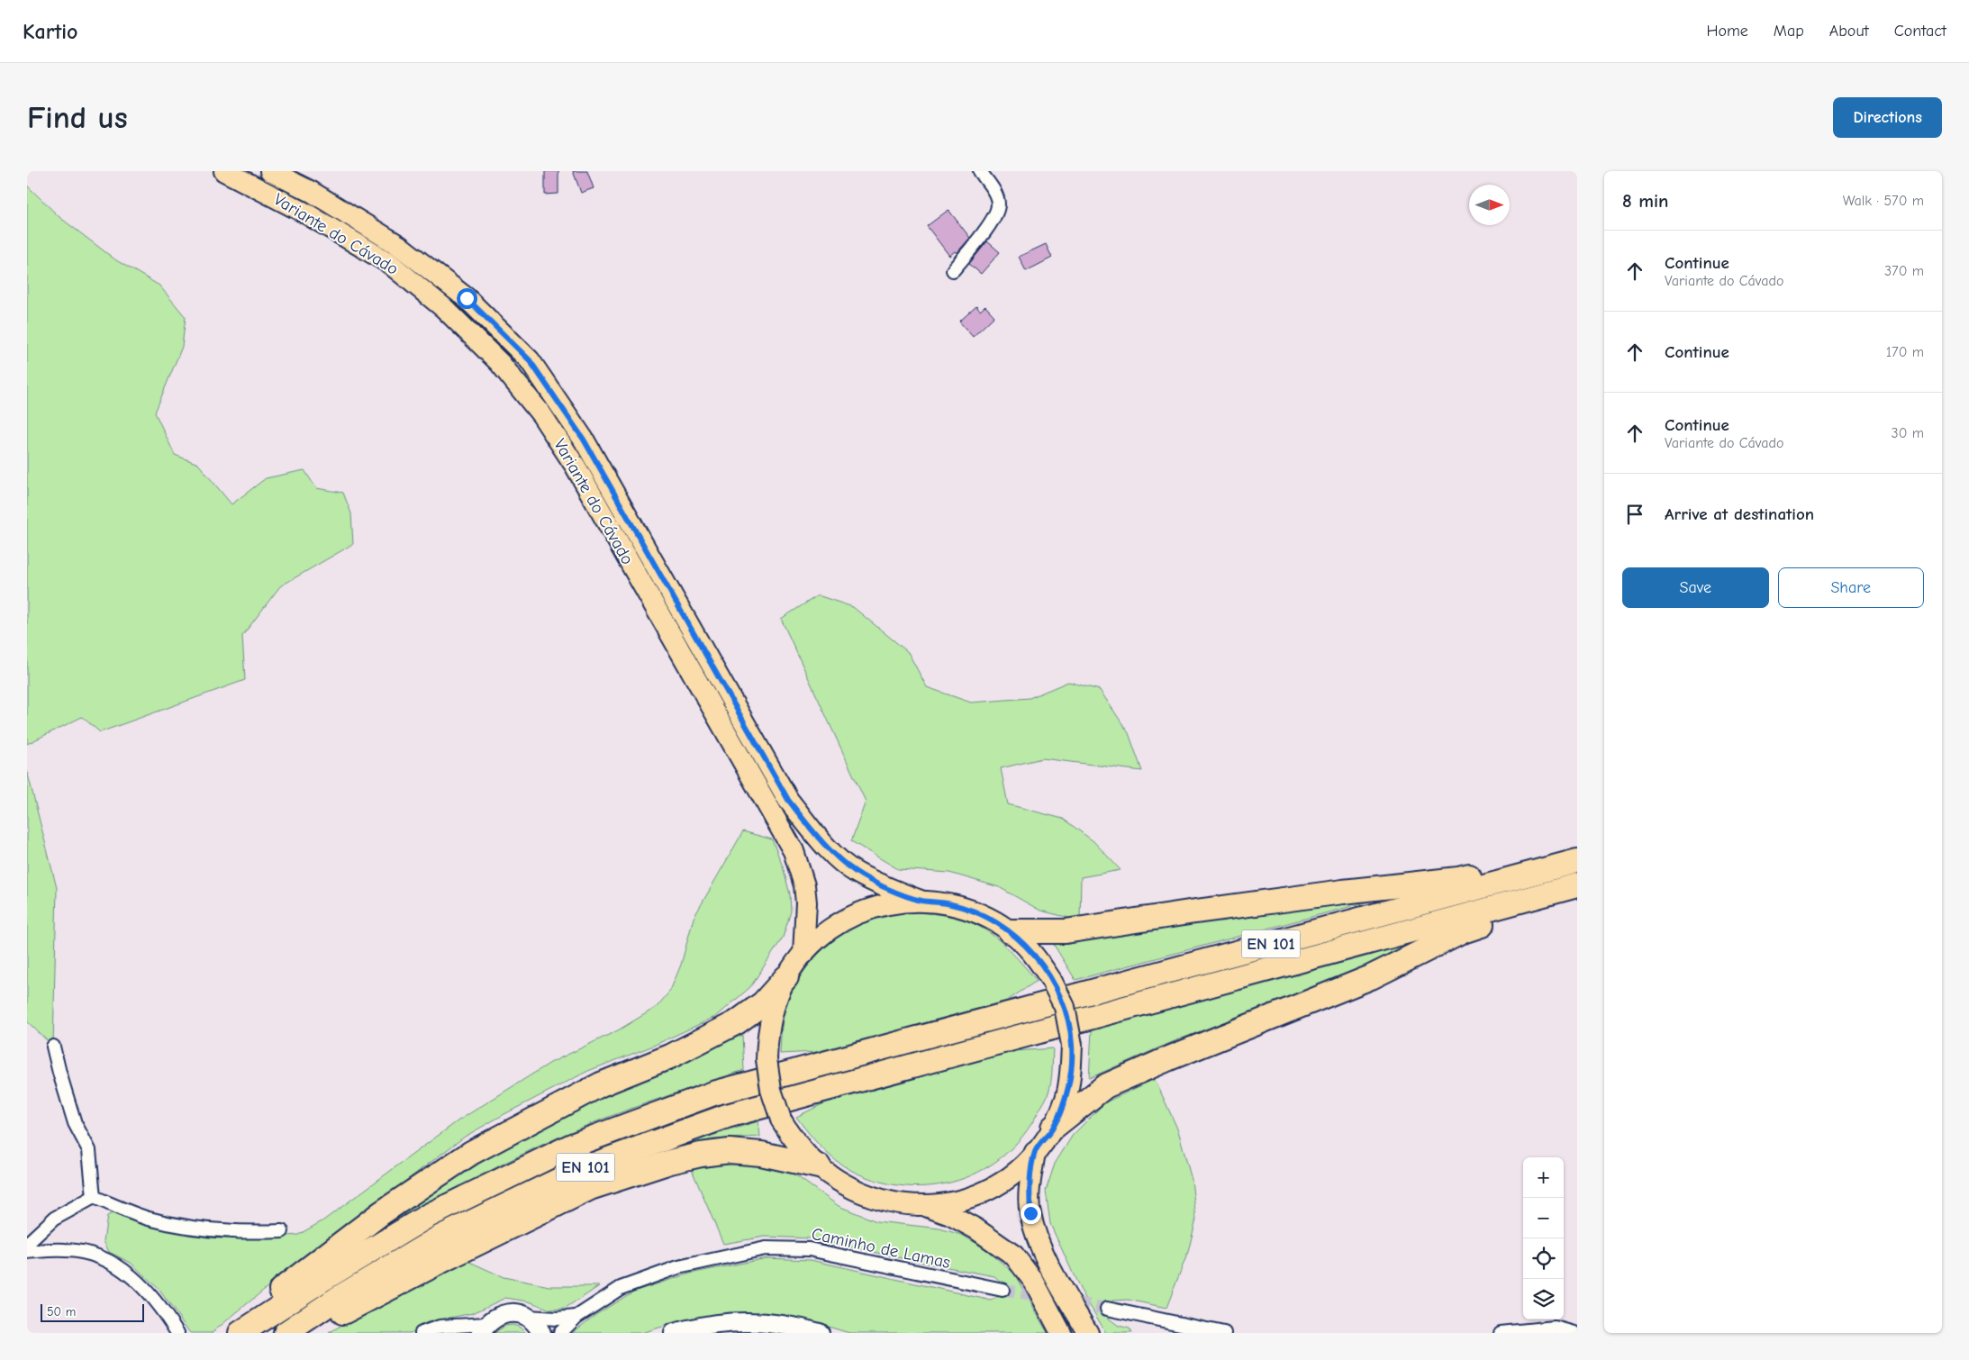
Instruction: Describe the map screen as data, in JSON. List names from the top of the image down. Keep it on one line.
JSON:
{"streets":{"highway":["EN 101"],"main road":["Variante do Cávado"],"street":["Caminho de Lamas"]},"scale_bar":"50 m","north":"right","page":{"header":"Kartio","nav":["Home","Map","About","Contact"],"buttons":["Directions",["Save","Share"]],"title":"Find us","heading":["8 min","Walk · 570 m"],"list":[["Continue","Variante do Cávado","370 m"],["Continue","170 m"],["Continue","Variante do Cávado","30 m"],"Arrive at destination"],"map_buttons":["+","−"],"scale":"50 m"}}
